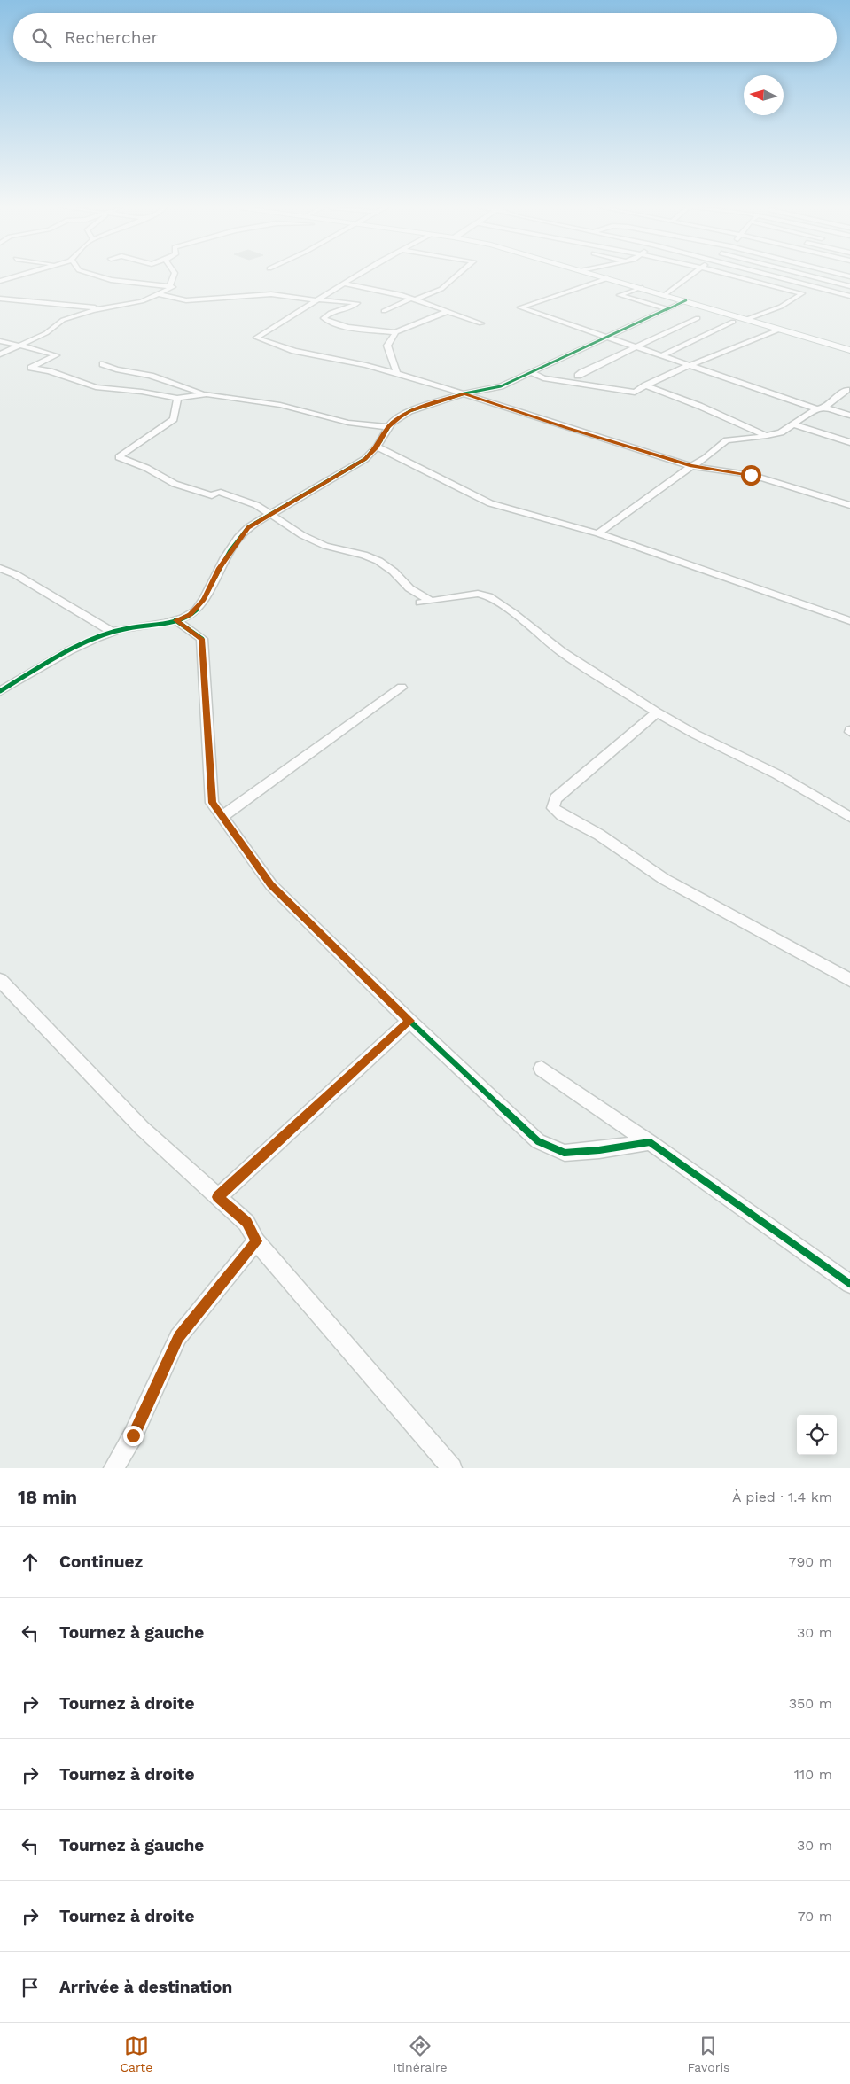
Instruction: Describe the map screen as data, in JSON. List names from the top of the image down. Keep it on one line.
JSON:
{"north":"left","page":{"search":"Rechercher","heading":["18 min","À pied · 1.4 km"],"list":[["Continuez","790 m"],["Tournez à gauche","30 m"],["Tournez à droite","350 m"],["Tournez à droite","110 m"],["Tournez à gauche","30 m"],["Tournez à droite","70 m"],"Arrivée à destination"],"nav":["Carte","Itinéraire","Favoris"]}}
